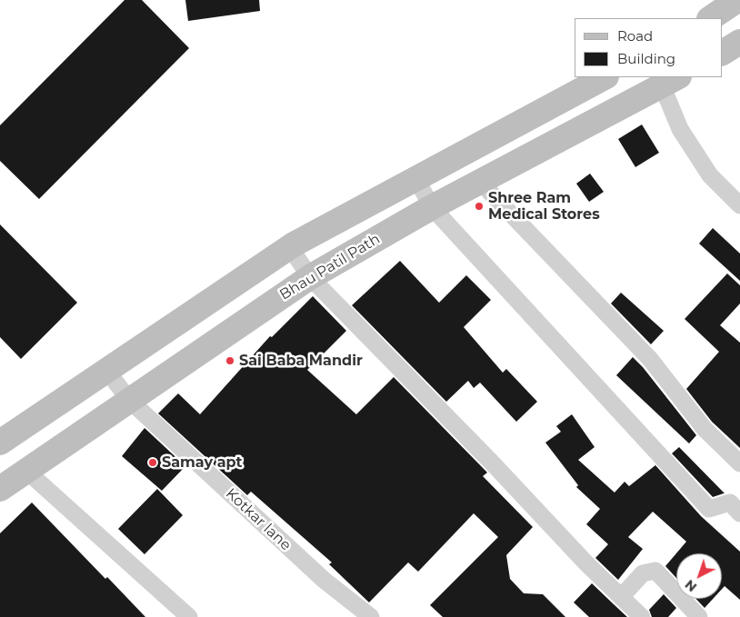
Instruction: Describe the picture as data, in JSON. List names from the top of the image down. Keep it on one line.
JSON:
{"streets":{"main road":["Bhau Patil Path"],"street":["Kotkar lane"]},"crossings":[["Bhau Patil Path","Kotkar lane"]],"places":["Shree Ram Medical Stores","Sai Baba Mandir","Samay apt"],"legend":["Road","Building"],"north":"bottom left"}
